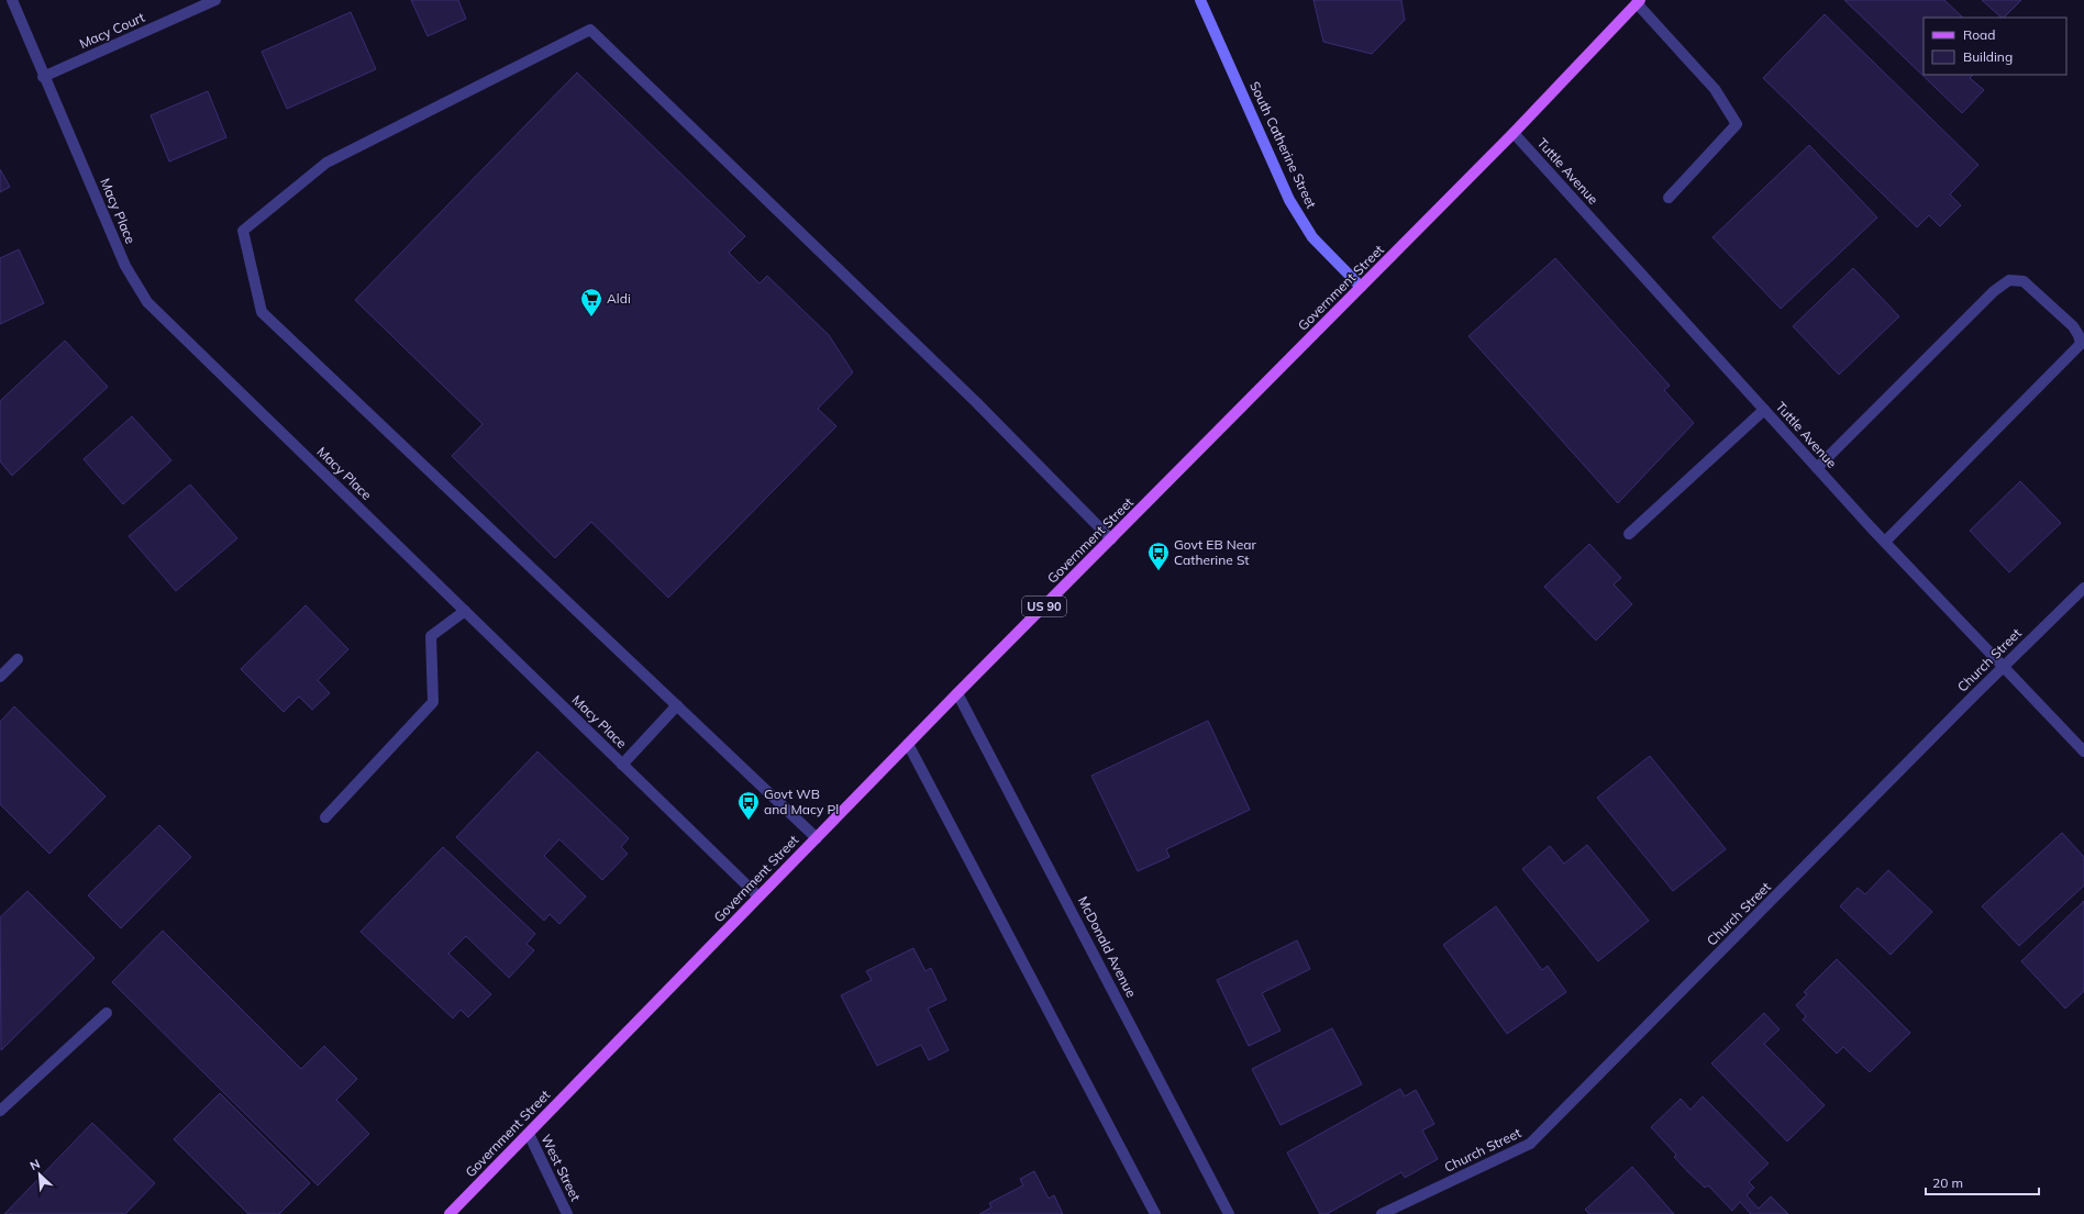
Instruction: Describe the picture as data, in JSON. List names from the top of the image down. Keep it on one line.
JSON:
{"streets":{"main road":["Government Street","US 90"],"street":["Macy Court","South Catherine Street","Tuttle Avenue","Macy Place","Church Street","McDonald Avenue","West Street"]},"crossings":[["Macy Court","Macy Place"],["South Catherine Street","Government Street"],["Tuttle Avenue","Government Street"],["Tuttle Avenue","Church Street"],["Macy Place","Government Street"],["Government Street","McDonald Avenue"],["Government Street","West Street"]],"places":{"supermarket":["Aldi"],"bus stop":["Govt EB Near Catherine St","Govt WB and Macy Pl"]},"legend":["Road","Building"],"scale_bar":"20 m","north":"top left"}
